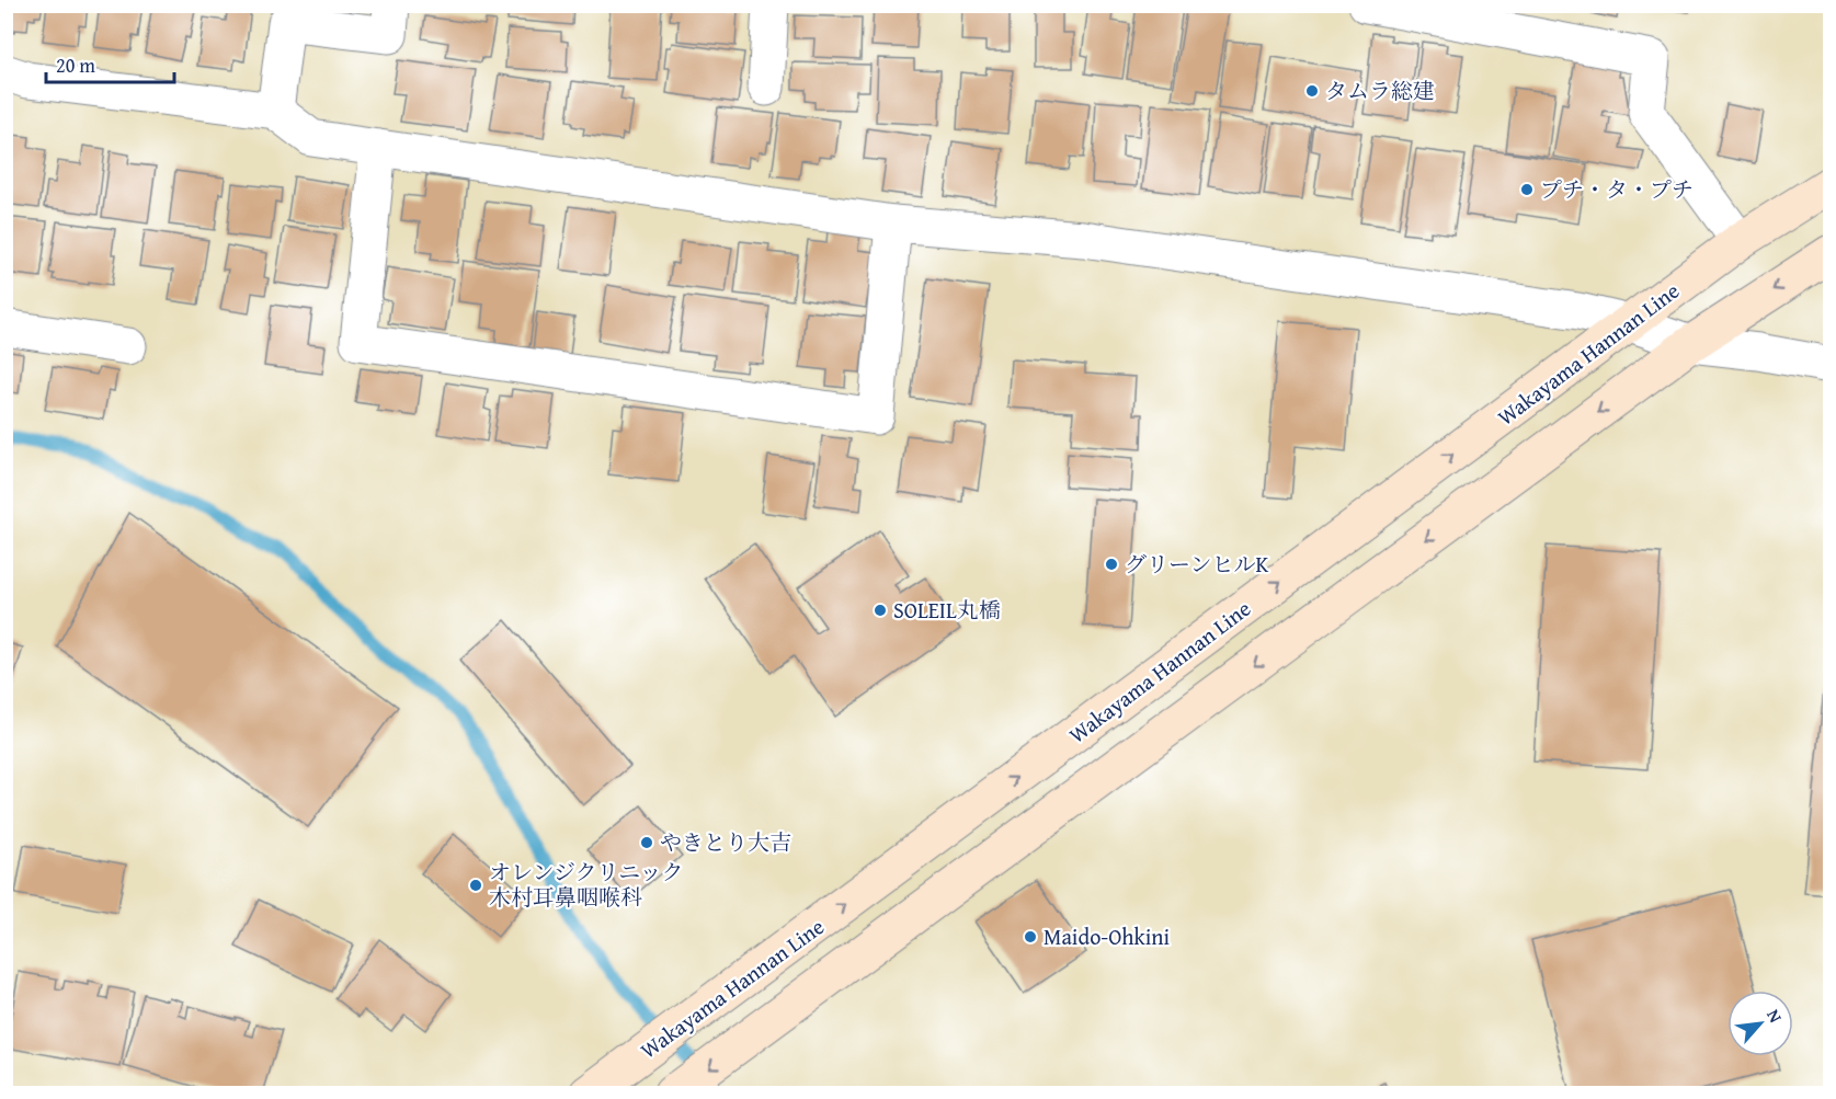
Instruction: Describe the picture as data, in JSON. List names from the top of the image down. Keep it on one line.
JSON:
{"streets":{"main road":["Wakayama Hannan Line"]},"places":["タムラ総建","プチ・タ・プチ","グリーンヒルK","SOLEIL丸橋","やきとり大吉","オレンジクリニック 木村耳鼻咽喉科","Maido-Ohkini"],"scale_bar":"20 m","north":"top right"}
